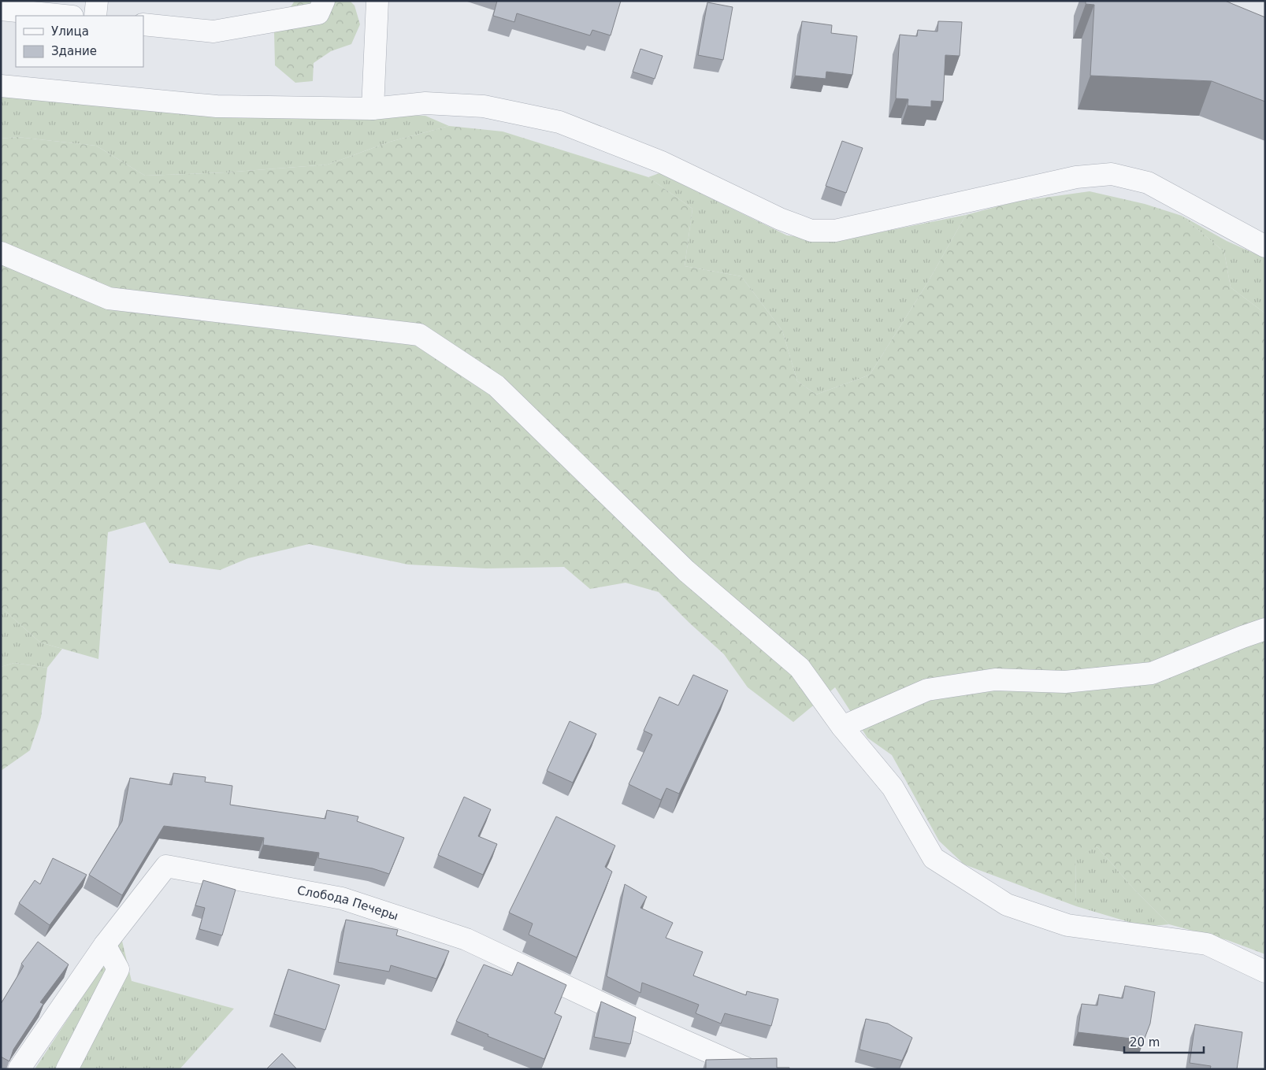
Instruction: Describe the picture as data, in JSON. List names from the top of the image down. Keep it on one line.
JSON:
{"streets":{"street":["Слобода Печеры"]},"legend":["Улица","Здание"],"scale_bar":"20 m"}
